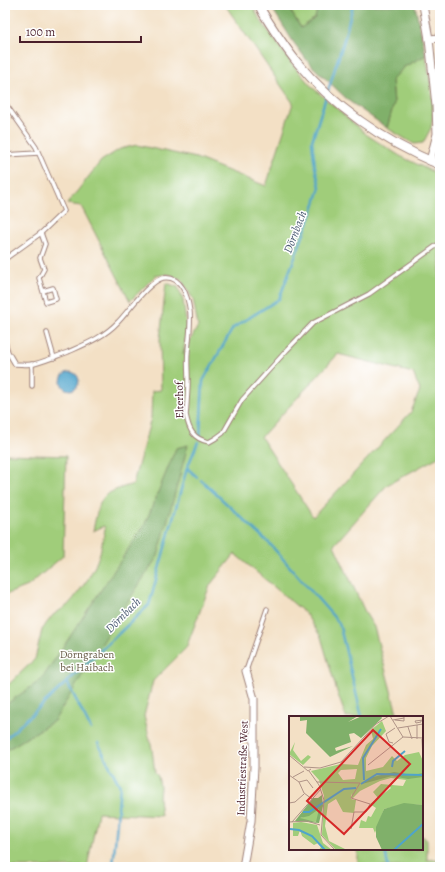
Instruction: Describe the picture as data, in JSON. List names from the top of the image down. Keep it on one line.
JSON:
{"streets":{"street":["Industriestraße West"],"lane":["Elterhof"]},"water":["Dörnbach"],"parks":["Dörngraben bei Haibach"],"scale_bar":"100 m"}
